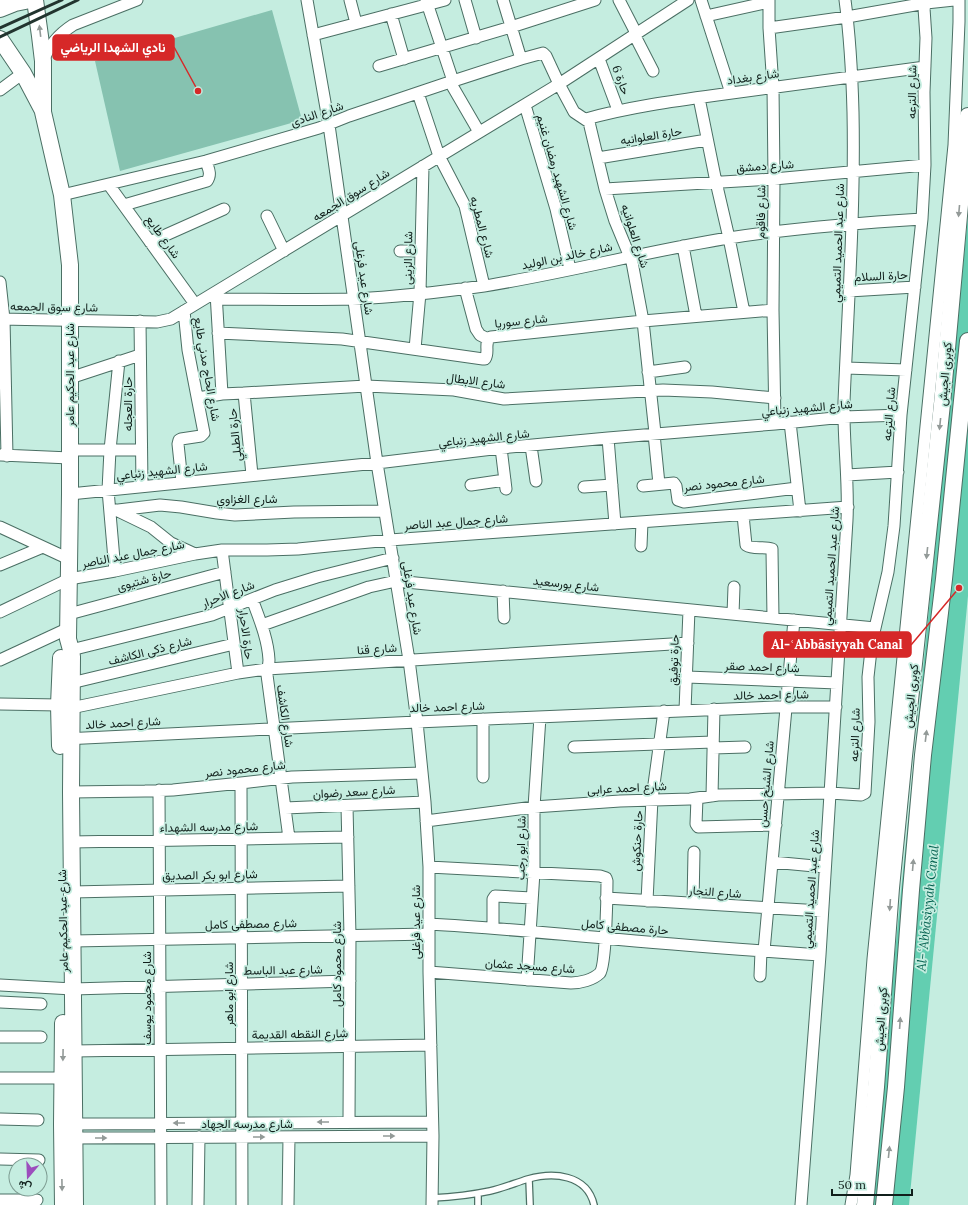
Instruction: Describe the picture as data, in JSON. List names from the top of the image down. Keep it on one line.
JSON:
{"streets":{"main road":["كوبرى الجيش","شارع عبد الحكيم عامر"],"street":["شارع بغداد","حارة 6","شارع الترعه","شارع النادى","حارة العلوانيه","شارع دمشق","شارع الشهيد رمضان غنيم","شارع سوق الجمعه","شارع فاقوم","شارع المطريه","شارع العلوانيه","شارع طايع","شارع عبد الحميد التميمي","شارع خالد بن الوليد","شارع الزينى","حارة السلام","شارع عيد فرغلى","شارع سوريا","شارع الحاج مدني طايع","شارع الابطال","حارة العجله","شارع الشهيد زنباعي","حارة الطبلي","شارع محمود نصر","شارع الغزاوي","شارع جمال عبد الناصر","حارة شتيوى","شارع بورسعيد","شارع الاحرار","حارة الاحرار","شارع قنا","شارع ذكى الكاشف","حارة توفيق","شارع احمد صقر","شارع احمد خالد","شارع الكاشف","شارع الشيخ حسن","شارع احمد عرابى","شارع سعد رضوان","شارع مدرسه الشهداء","حارة حنكوش","شارع ابو رجب","شارع ابو بكر الصديق","شارع النجار","شارع مصطفى كامل","حارة مصطفى كامل","شارع محمود كامل","شارع مسجد عثمان","شارع عبد الباسط","شارع ابو ماهر","شارع محمود يوسف","شارع النقطه القديمة","شارع مدرسه الجهاد"]},"crossings":[["شارع بغداد","حارة 6"],["شارع بغداد","شارع الترعه"],["شارع بغداد","شارع فاقوم"],["شارع بغداد","شارع العلوانيه"],["شارع بغداد","شارع عبد الحميد التميمي"],["حارة 6","شارع سوق الجمعه"],["شارع الترعه","شارع دمشق"],["شارع الترعه","شارع عبد الحميد التميمي"],["شارع الترعه","شارع خالد بن الوليد"],["شارع الترعه","حارة السلام"],["شارع الترعه","شارع الشهيد زنباعي"],["شارع الترعه","شارع بورسعيد"],["شارع الترعه","شارع احمد عرابى"],["شارع النادى","شارع سوق الجمعه"],["شارع النادى","شارع المطريه"],["شارع النادى","شارع العلوانيه"],["شارع النادى","شارع طايع"],["شارع النادى","شارع عيد فرغلى"],["شارع النادى","شارع عبد الحكيم عامر"],["حارة العلوانيه","شارع العلوانيه"],["شارع دمشق","شارع فاقوم"],["شارع دمشق","شارع العلوانيه"],["شارع دمشق","شارع عبد الحميد التميمي"],["شارع الشهيد رمضان غنيم","شارع سوق الجمعه"],["شارع الشهيد رمضان غنيم","شارع خالد بن الوليد"],["شارع سوق الجمعه","شارع المطريه"],["شارع سوق الجمعه","شارع العلوانيه"],["شارع سوق الجمعه","شارع طايع"],["شارع سوق الجمعه","شارع خالد بن الوليد"],["شارع سوق الجمعه","شارع الزينى"],["شارع سوق الجمعه","شارع عيد فرغلى"],["شارع سوق الجمعه","شارع الحاج مدني طايع"],["شارع سوق الجمعه","شارع عبد الحكيم عامر"],["شارع سوق الجمعه","حارة العجله"],["شارع فاقوم","شارع خالد بن الوليد"],["شارع فاقوم","شارع سوريا"],["شارع فاقوم","شارع الابطال"],["شارع فاقوم","شارع الشهيد زنباعي"],["شارع المطريه","شارع خالد بن الوليد"],["شارع العلوانيه","شارع خالد بن الوليد"],["شارع العلوانيه","شارع سوريا"],["شارع العلوانيه","شارع الابطال"],["شارع العلوانيه","شارع الشهيد زنباعي"],["شارع العلوانيه","شارع محمود نصر"],["شارع عبد الحميد التميمي","شارع خالد بن الوليد"],["شارع عبد الحميد التميمي","حارة السلام"],["شارع عبد الحميد التميمي","شارع الشهيد زنباعي"],["شارع عبد الحميد التميمي","شارع جمال عبد الناصر"],["شارع عبد الحميد التميمي","شارع بورسعيد"],["شارع عبد الحميد التميمي","شارع احمد صقر"],["شارع عبد الحميد التميمي","شارع احمد خالد"],["شارع عبد الحميد التميمي","شارع احمد عرابى"],["شارع عبد الحميد التميمي","شارع النجار"],["شارع عبد الحميد التميمي","حارة مصطفى كامل"],["شارع خالد بن الوليد","شارع الزينى"],["شارع خالد بن الوليد","شارع عيد فرغلى"],["شارع الزينى","شارع سوريا"],["شارع عيد فرغلى","شارع سوريا"],["شارع عيد فرغلى","شارع الابطال"],["شارع عيد فرغلى","شارع الشهيد زنباعي"],["شارع عيد فرغلى","شارع محمود نصر"],["شارع عيد فرغلى","شارع الغزاوي"],["شارع عيد فرغلى","شارع جمال عبد الناصر"],["شارع عيد فرغلى","شارع بورسعيد"],["شارع عيد فرغلى","شارع الاحرار"],["شارع عيد فرغلى","شارع قنا"],["شارع عيد فرغلى","شارع احمد خالد"],["شارع عيد فرغلى","شارع احمد عرابى"],["شارع عيد فرغلى","شارع سعد رضوان"],["شارع عيد فرغلى","شارع مصطفى كامل"],["شارع عيد فرغلى","حارة مصطفى كامل"],["شارع عيد فرغلى","شارع مسجد عثمان"],["شارع عيد فرغلى","شارع النقطه القديمة"],["شارع عيد فرغلى","شارع مدرسه الجهاد"],["شارع الحاج مدني طايع","شارع الابطال"],["شارع الحاج مدني طايع","شارع الشهيد زنباعي"],["شارع عبد الحكيم عامر","شارع الشهيد زنباعي"],["شارع عبد الحكيم عامر","شارع محمود نصر"],["شارع عبد الحكيم عامر","شارع جمال عبد الناصر"],["شارع عبد الحكيم عامر","حارة شتيوى"],["شارع عبد الحكيم عامر","شارع الاحرار"],["شارع عبد الحكيم عامر","شارع قنا"],["شارع عبد الحكيم عامر","شارع ذكى الكاشف"],["شارع عبد الحكيم عامر","شارع احمد خالد"],["شارع عبد الحكيم عامر","شارع مدرسه الشهداء"],["شارع عبد الحكيم عامر","شارع ابو بكر الصديق"],["شارع عبد الحكيم عامر","شارع مصطفى كامل"],["شارع عبد الحكيم عامر","شارع عبد الباسط"],["شارع عبد الحكيم عامر","شارع النقطه القديمة"],["شارع عبد الحكيم عامر","شارع مدرسه الجهاد"],["شارع الابطال","حارة الطبلي"],["حارة العجله","شارع الشهيد زنباعي"],["شارع الشهيد زنباعي","حارة الطبلي"],["شارع محمود نصر","شارع الكاشف"],["شارع محمود نصر","شارع ابو ماهر"],["شارع محمود نصر","شارع محمود يوسف"],["شارع جمال عبد الناصر","حارة الاحرار"],["حارة شتيوى","شارع الاحرار"],["حارة شتيوى","حارة الاحرار"],["شارع بورسعيد","حارة توفيق"],["شارع بورسعيد","شارع الكاشف"],["شارع بورسعيد","شارع الشيخ حسن"],["شارع الاحرار","حارة الاحرار"],["شارع الاحرار","شارع الكاشف"],["حارة الاحرار","شارع قنا"],["حارة الاحرار","شارع ذكى الكاشف"],["شارع قنا","حارة توفيق"],["شارع قنا","شارع الكاشف"],["حارة توفيق","شارع احمد صقر"],["حارة توفيق","شارع احمد خالد"],["شارع احمد صقر","شارع الشيخ حسن"],["شارع احمد خالد","شارع الكاشف"],["شارع احمد خالد","شارع الشيخ حسن"],["شارع احمد خالد","حارة حنكوش"],["شارع احمد خالد","شارع ابو رجب"],["شارع الكاشف","شارع سعد رضوان"],["شارع الكاشف","شارع مدرسه الشهداء"],["شارع الشيخ حسن","شارع احمد عرابى"],["شارع الشيخ حسن","شارع النجار"],["شارع الشيخ حسن","حارة مصطفى كامل"],["شارع احمد عرابى","حارة حنكوش"],["شارع احمد عرابى","شارع ابو رجب"],["شارع سعد رضوان","شارع محمود كامل"],["شارع مدرسه الشهداء","شارع محمود كامل"],["شارع مدرسه الشهداء","شارع ابو ماهر"],["شارع مدرسه الشهداء","شارع محمود يوسف"],["حارة حنكوش","شارع النجار"],["شارع ابو رجب","حارة مصطفى كامل"],["شارع ابو رجب","شارع مسجد عثمان"],["شارع ابو بكر الصديق","شارع محمود كامل"],["شارع ابو بكر الصديق","شارع ابو ماهر"],["شارع ابو بكر الصديق","شارع محمود يوسف"],["شارع النجار","شارع مسجد عثمان"],["شارع مصطفى كامل","حارة مصطفى كامل"],["شارع مصطفى كامل","شارع محمود كامل"],["شارع مصطفى كامل","شارع ابو ماهر"],["شارع مصطفى كامل","شارع محمود يوسف"],["حارة مصطفى كامل","شارع مسجد عثمان"],["شارع محمود كامل","شارع عبد الباسط"],["شارع محمود كامل","شارع النقطه القديمة"],["شارع محمود كامل","شارع مدرسه الجهاد"],["شارع عبد الباسط","شارع ابو ماهر"],["شارع عبد الباسط","شارع محمود يوسف"],["شارع ابو ماهر","شارع النقطه القديمة"],["شارع ابو ماهر","شارع مدرسه الجهاد"],["شارع محمود يوسف","شارع النقطه القديمة"],["شارع محمود يوسف","شارع مدرسه الجهاد"]],"water":["Al-ʿAbbāsiyyah Canal"],"places":["نادي الشهدا الرياضي","Al-ʿAbbāsiyyah Canal"],"scale_bar":"50 m","north":"bottom"}
